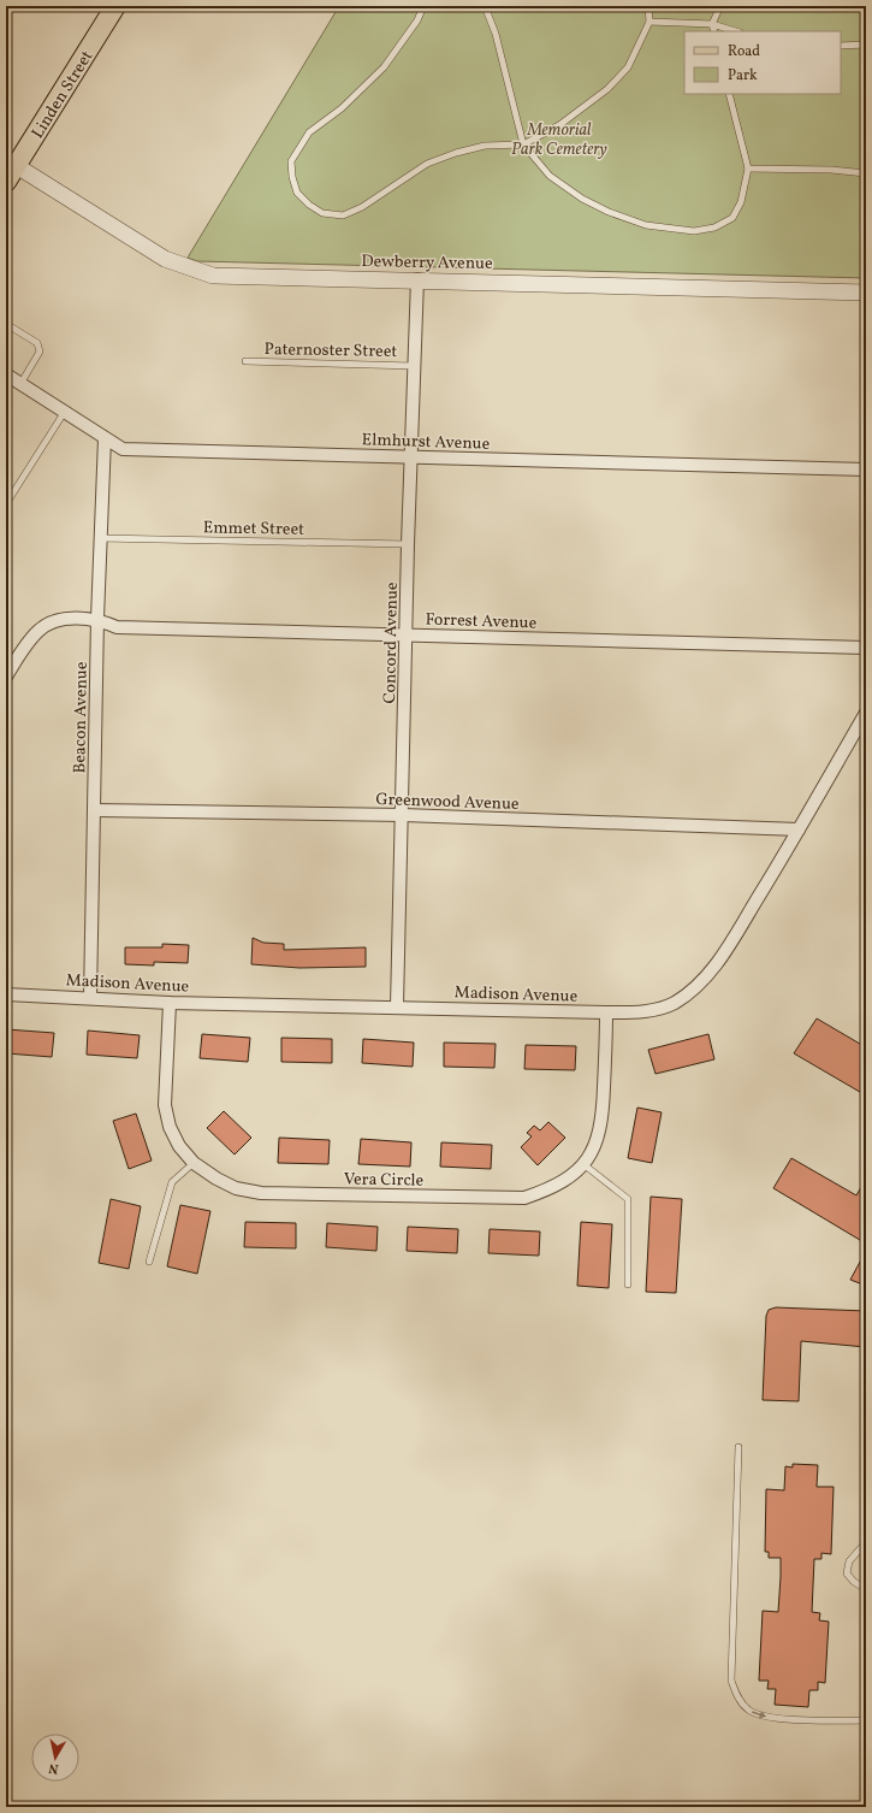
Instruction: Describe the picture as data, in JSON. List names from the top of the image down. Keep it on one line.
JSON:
{"streets":{"main road":["Linden Street"],"street":["Dewberry Avenue","Elmhurst Avenue","Forrest Avenue","Concord Avenue","Beacon Avenue","Greenwood Avenue","Madison Avenue","Vera Circle"],"lane":["Paternoster Street","Emmet Street"]},"crossings":[["Linden Street","Dewberry Avenue"],["Dewberry Avenue","Concord Avenue"],["Paternoster Street","Concord Avenue"],["Elmhurst Avenue","Concord Avenue"],["Elmhurst Avenue","Beacon Avenue"],["Emmet Street","Concord Avenue"],["Emmet Street","Beacon Avenue"],["Forrest Avenue","Concord Avenue"],["Forrest Avenue","Beacon Avenue"],["Concord Avenue","Greenwood Avenue"],["Concord Avenue","Madison Avenue"],["Beacon Avenue","Greenwood Avenue"],["Beacon Avenue","Madison Avenue"],["Greenwood Avenue","Madison Avenue"],["Madison Avenue","Vera Circle"]],"parks":["Memorial Park Cemetery"],"legend":["Road","Park"],"north":"bottom"}
